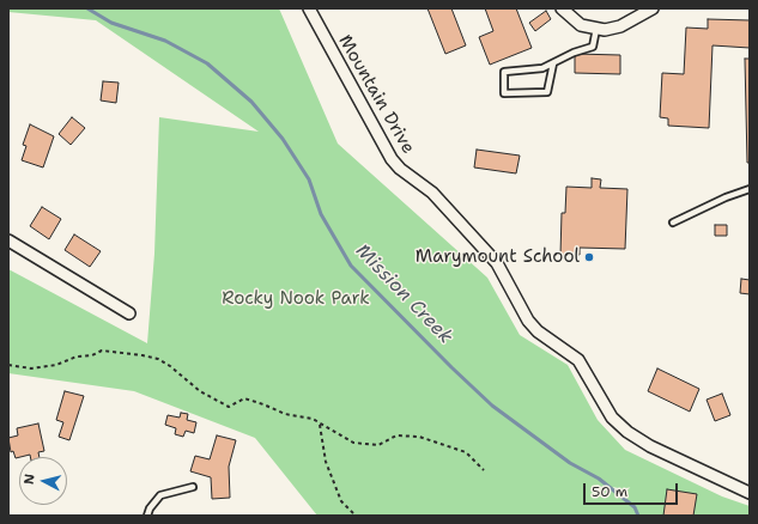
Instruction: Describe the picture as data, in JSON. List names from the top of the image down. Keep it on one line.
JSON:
{"streets":{"street":["Mountain Drive"]},"water":["Mission Creek"],"parks":["Rocky Nook Park"],"places":["Marymount School"],"scale_bar":"50 m","north":"left"}
